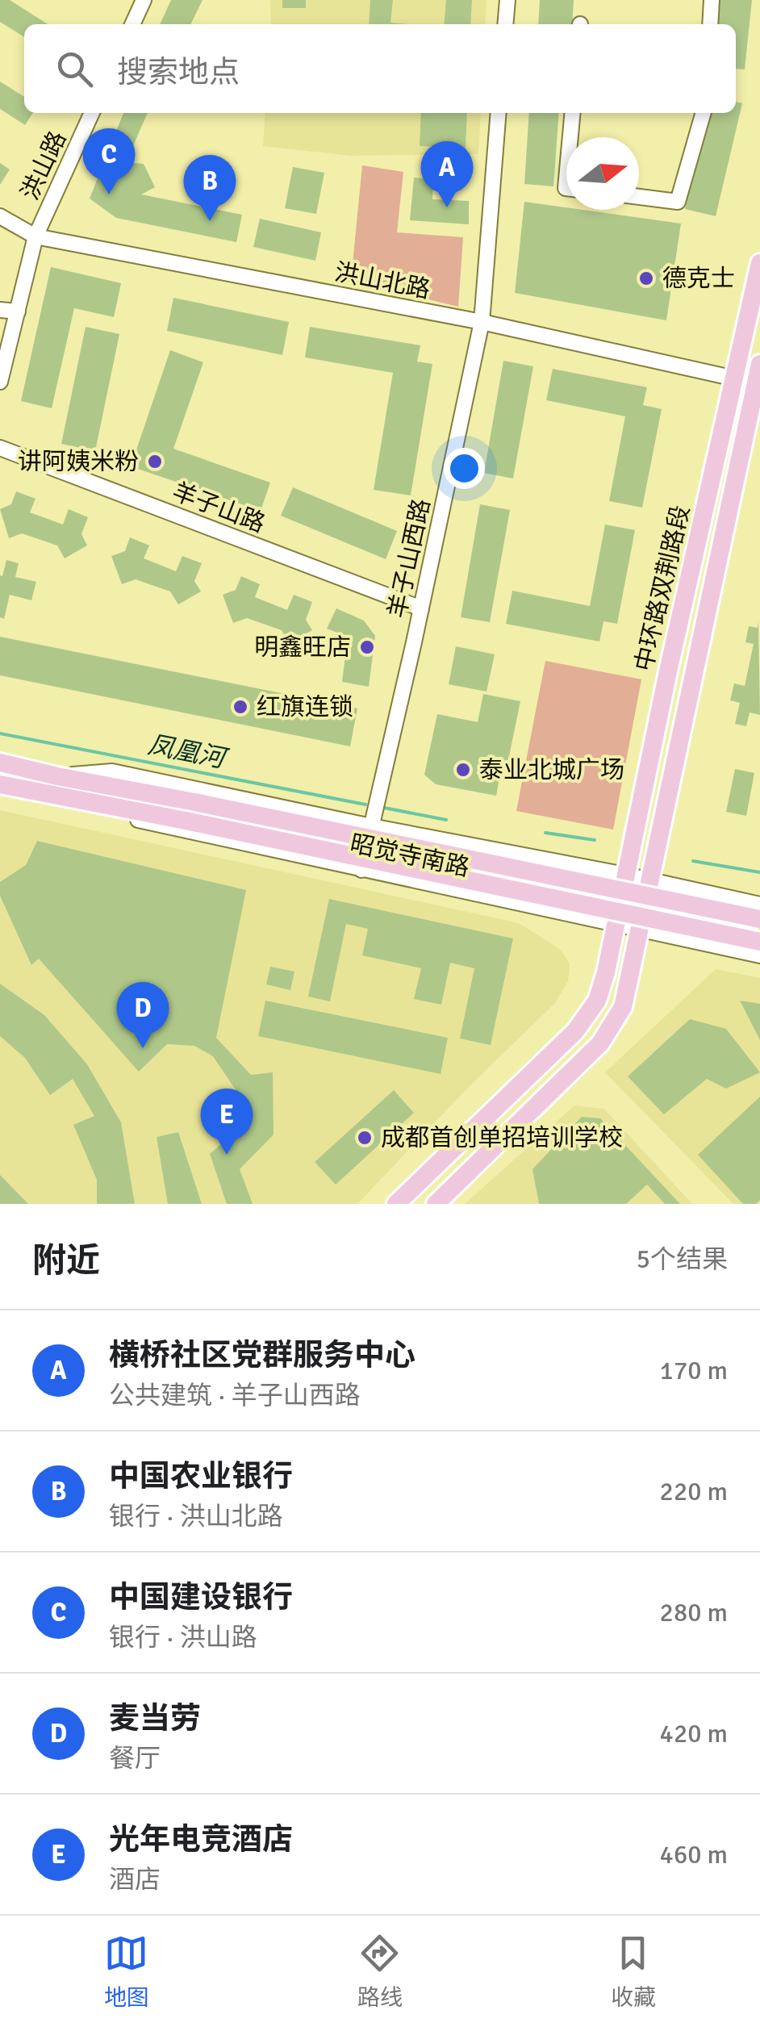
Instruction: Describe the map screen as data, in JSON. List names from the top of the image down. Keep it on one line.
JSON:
{"streets":{"main road":["中环路双荆路段","昭觉寺南路"],"street":["洪山路","洪山北路","羊子山路","羊子山西路"]},"crossings":[["洪山路","洪山北路"],["洪山北路","羊子山西路"],["洪山北路","中环路双荆路段"],["羊子山路","羊子山西路"],["羊子山西路","昭觉寺南路"],["中环路双荆路段","昭觉寺南路"]],"water":["凤凰河"],"places":["德克士","讲阿姨米粉","明鑫旺店","红旗连锁","泰业北城广场","成都首创单招培训学校"],"north":"right","page":{"search":"搜索地点","pins":["C","A","B","D","E"],"heading":["附近","5个结果"],"list":[{"mark":"A","name":"横桥社区党群服务中心","note":"公共建筑 · 羊子山西路","value":"170 m"},{"mark":"B","name":"中国农业银行","note":"银行 · 洪山北路","value":"220 m"},{"mark":"C","name":"中国建设银行","note":"银行 · 洪山路","value":"280 m"},{"mark":"D","name":"麦当劳","note":"餐厅","value":"420 m"},{"mark":"E","name":"光年电竞酒店","note":"酒店","value":"460 m"}],"nav":["地图","路线","收藏"]}}
